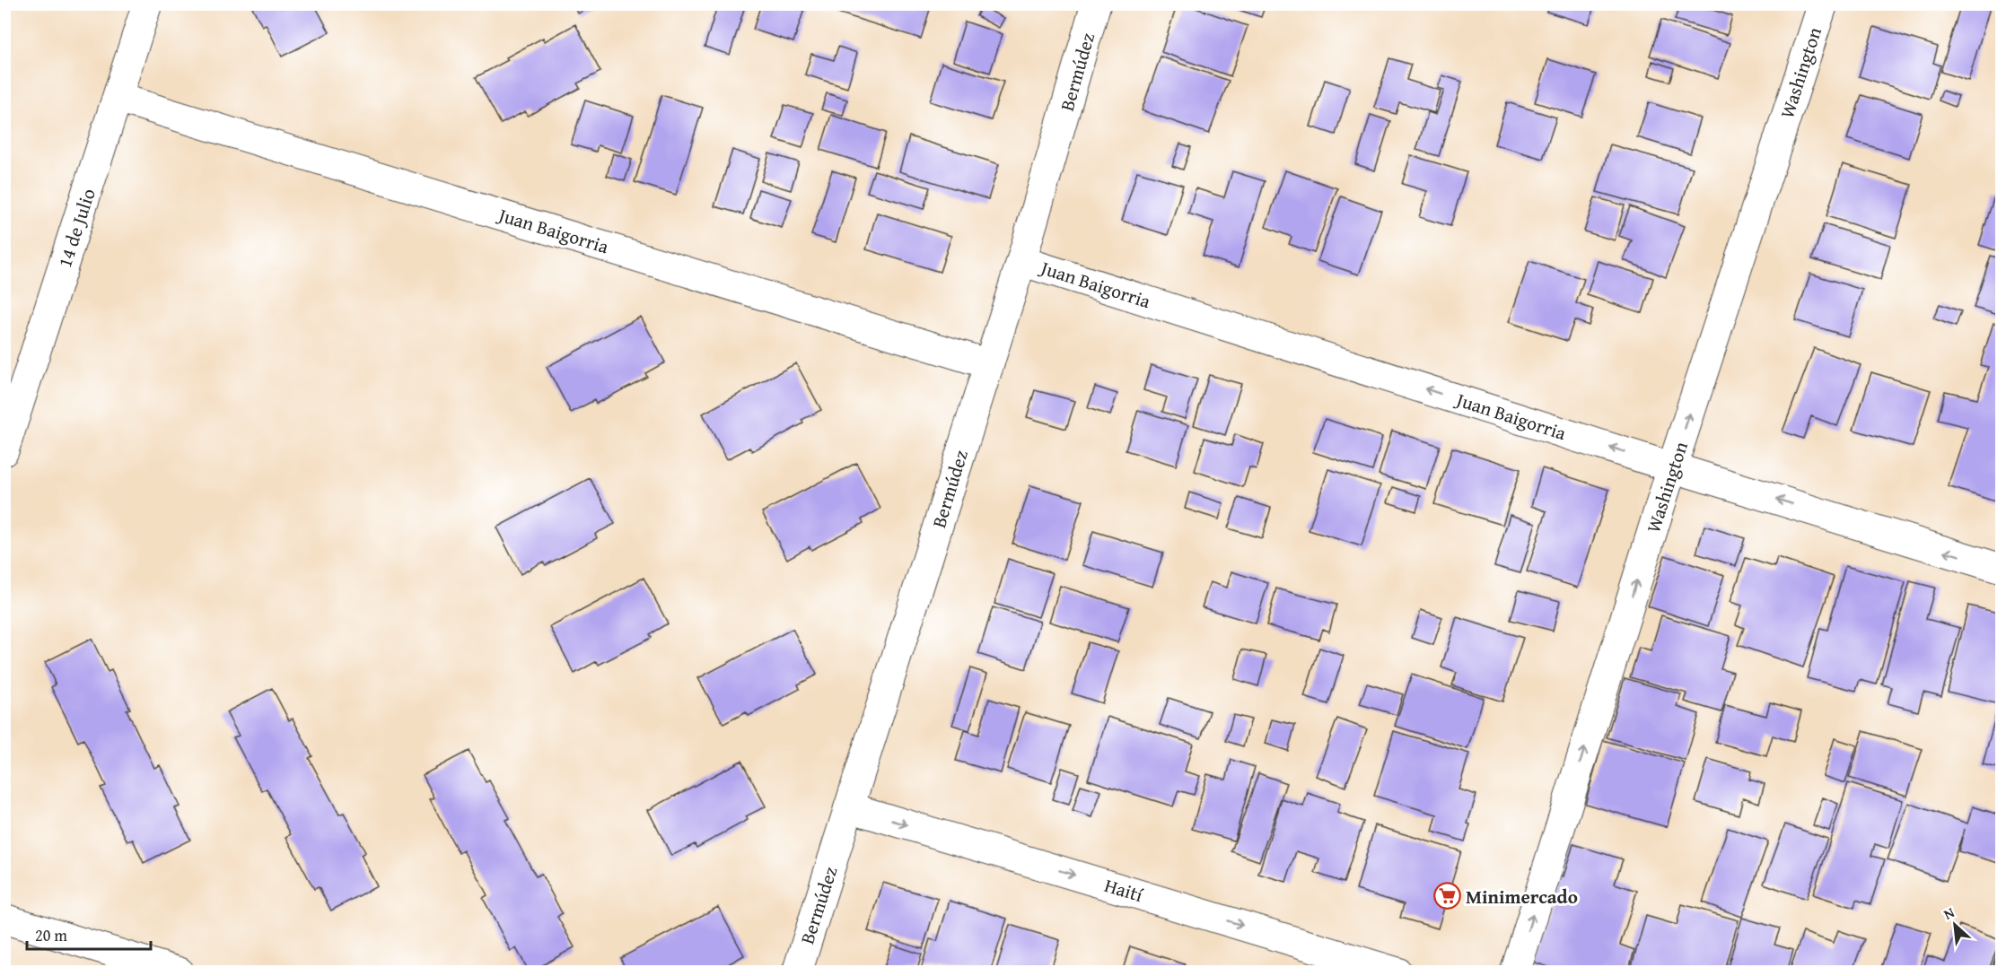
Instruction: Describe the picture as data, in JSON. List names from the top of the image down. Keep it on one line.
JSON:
{"streets":{"street":["Bermúdez","Washington","14 de Julio","Juan Baigorria","Haití"]},"crossings":[["Bermúdez","Juan Baigorria"],["Bermúdez","Haití"],["Washington","Juan Baigorria"],["14 de Julio","Juan Baigorria"]],"one_way":["Washington","Juan Baigorria","Haití"],"places":{"supermarket":["Minimercado"]},"scale_bar":"20 m","north":"top left"}
